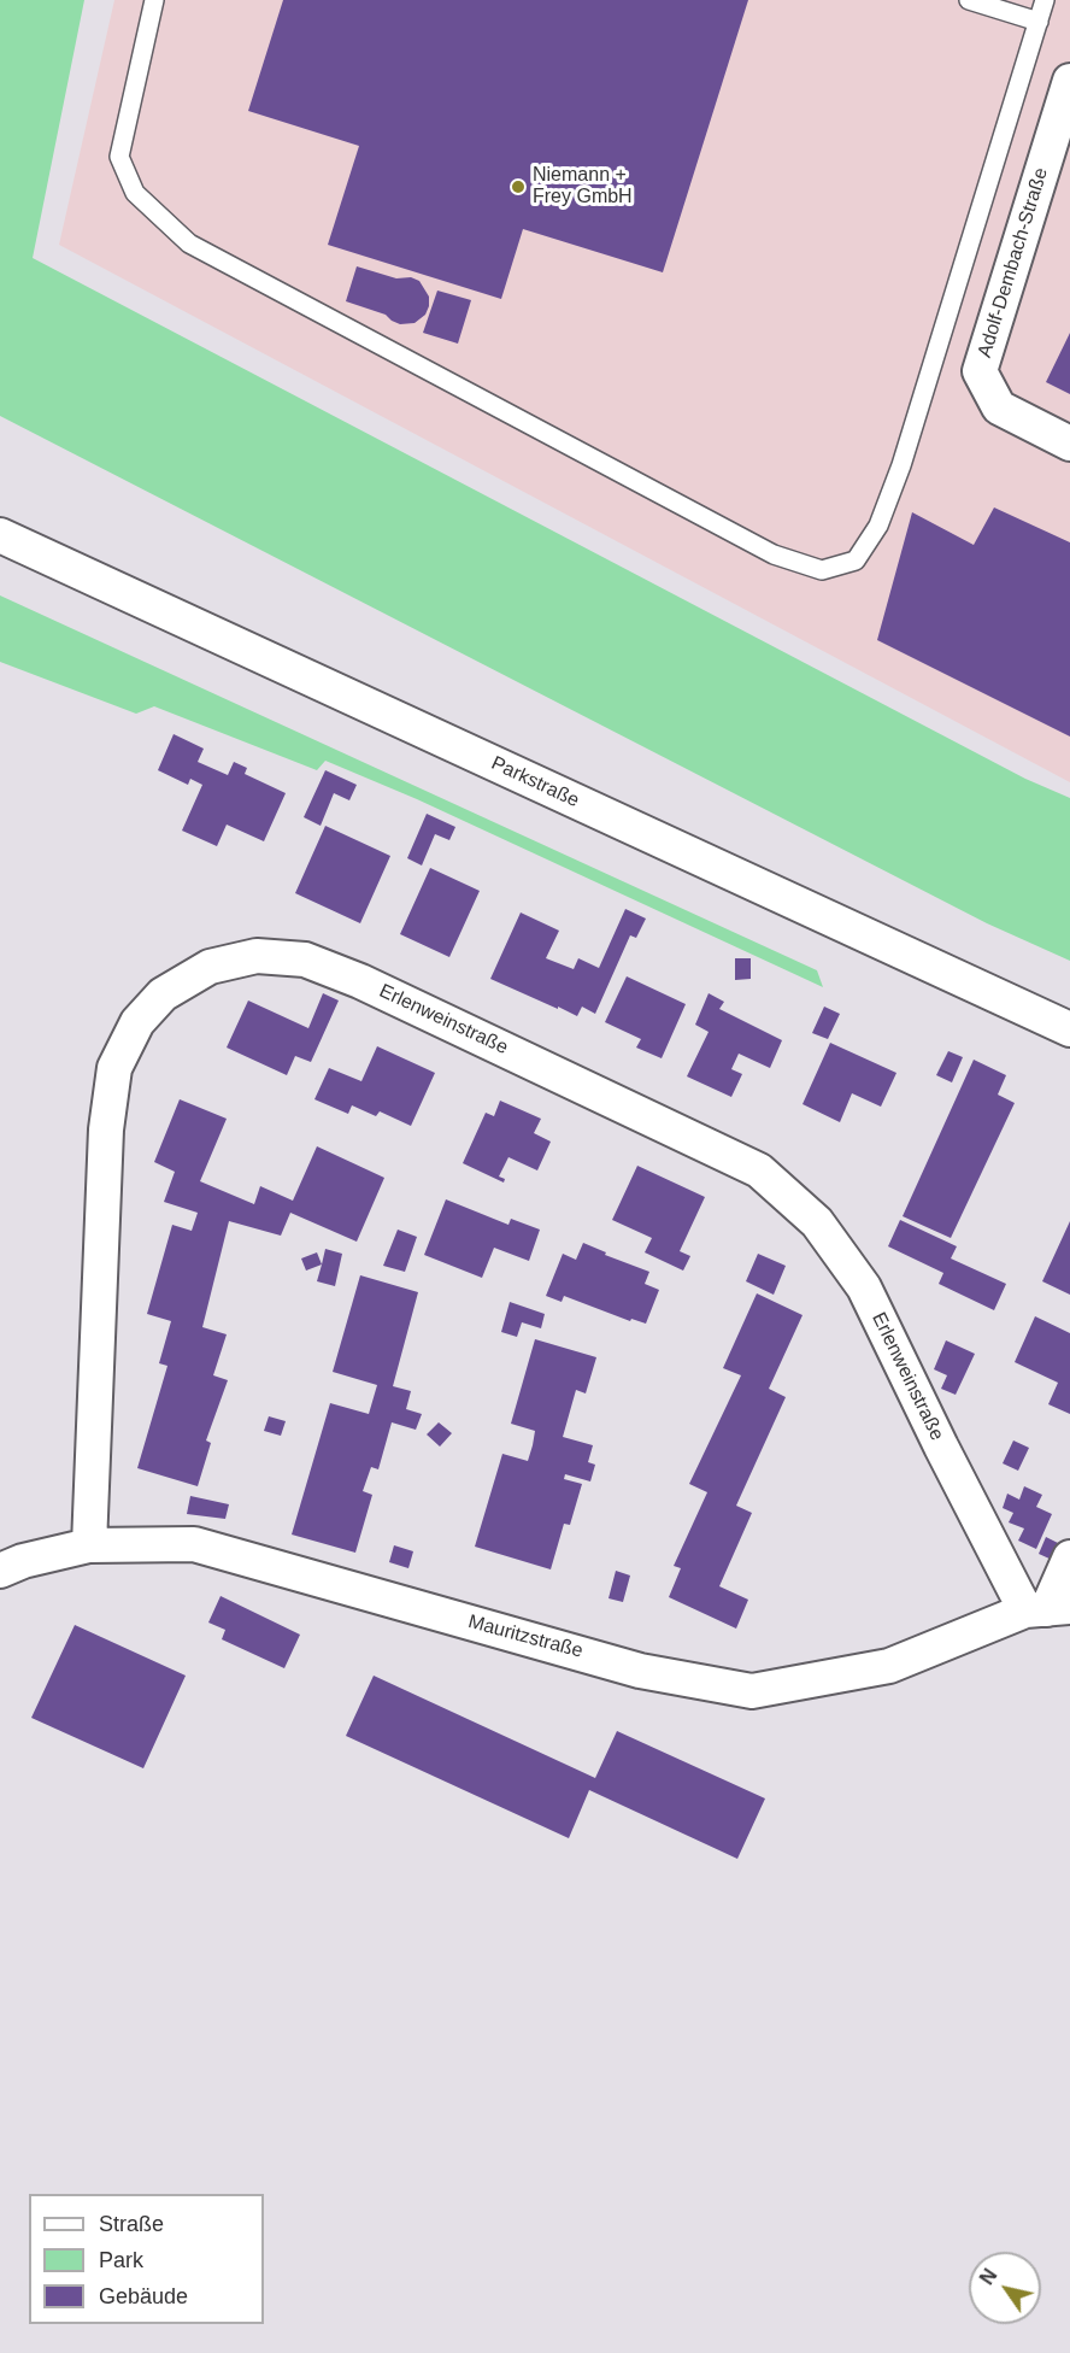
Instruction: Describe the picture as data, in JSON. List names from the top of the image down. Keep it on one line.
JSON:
{"streets":{"street":["Adolf-Dembach-Straße","Parkstraße","Erlenweinstraße","Mauritzstraße"]},"crossings":[["Erlenweinstraße","Mauritzstraße"]],"places":["Niemann + Frey GmbH"],"legend":["Straße","Park","Gebäude"],"north":"top left"}
